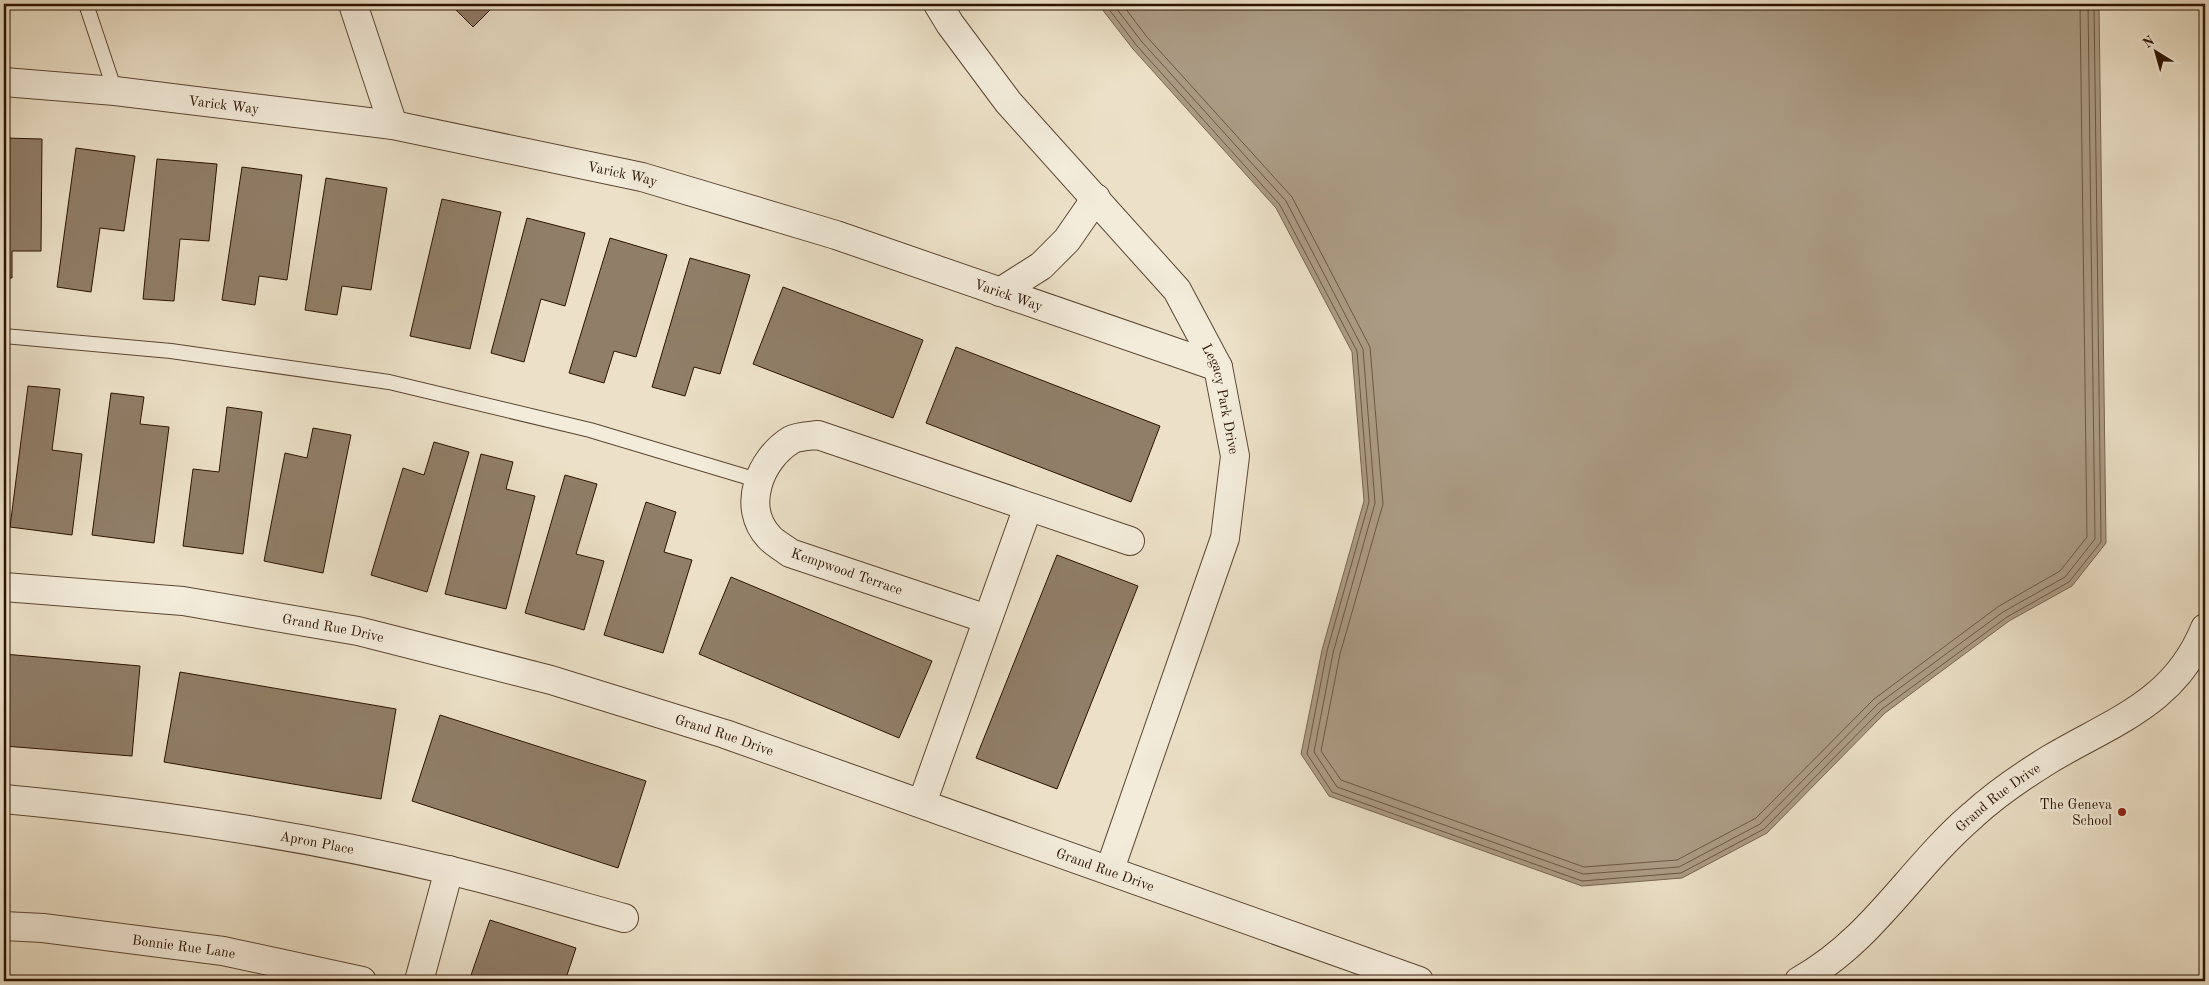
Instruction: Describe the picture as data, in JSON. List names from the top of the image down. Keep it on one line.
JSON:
{"streets":{"street":["Varick Way","Legacy Park Drive","Kempwood Terrace","Grand Rue Drive","Apron Place","Bonnie Rue Lane"]},"crossings":[["Varick Way","Legacy Park Drive"],["Legacy Park Drive","Grand Rue Drive"]],"places":["The Geneva School"],"north":"top left"}
